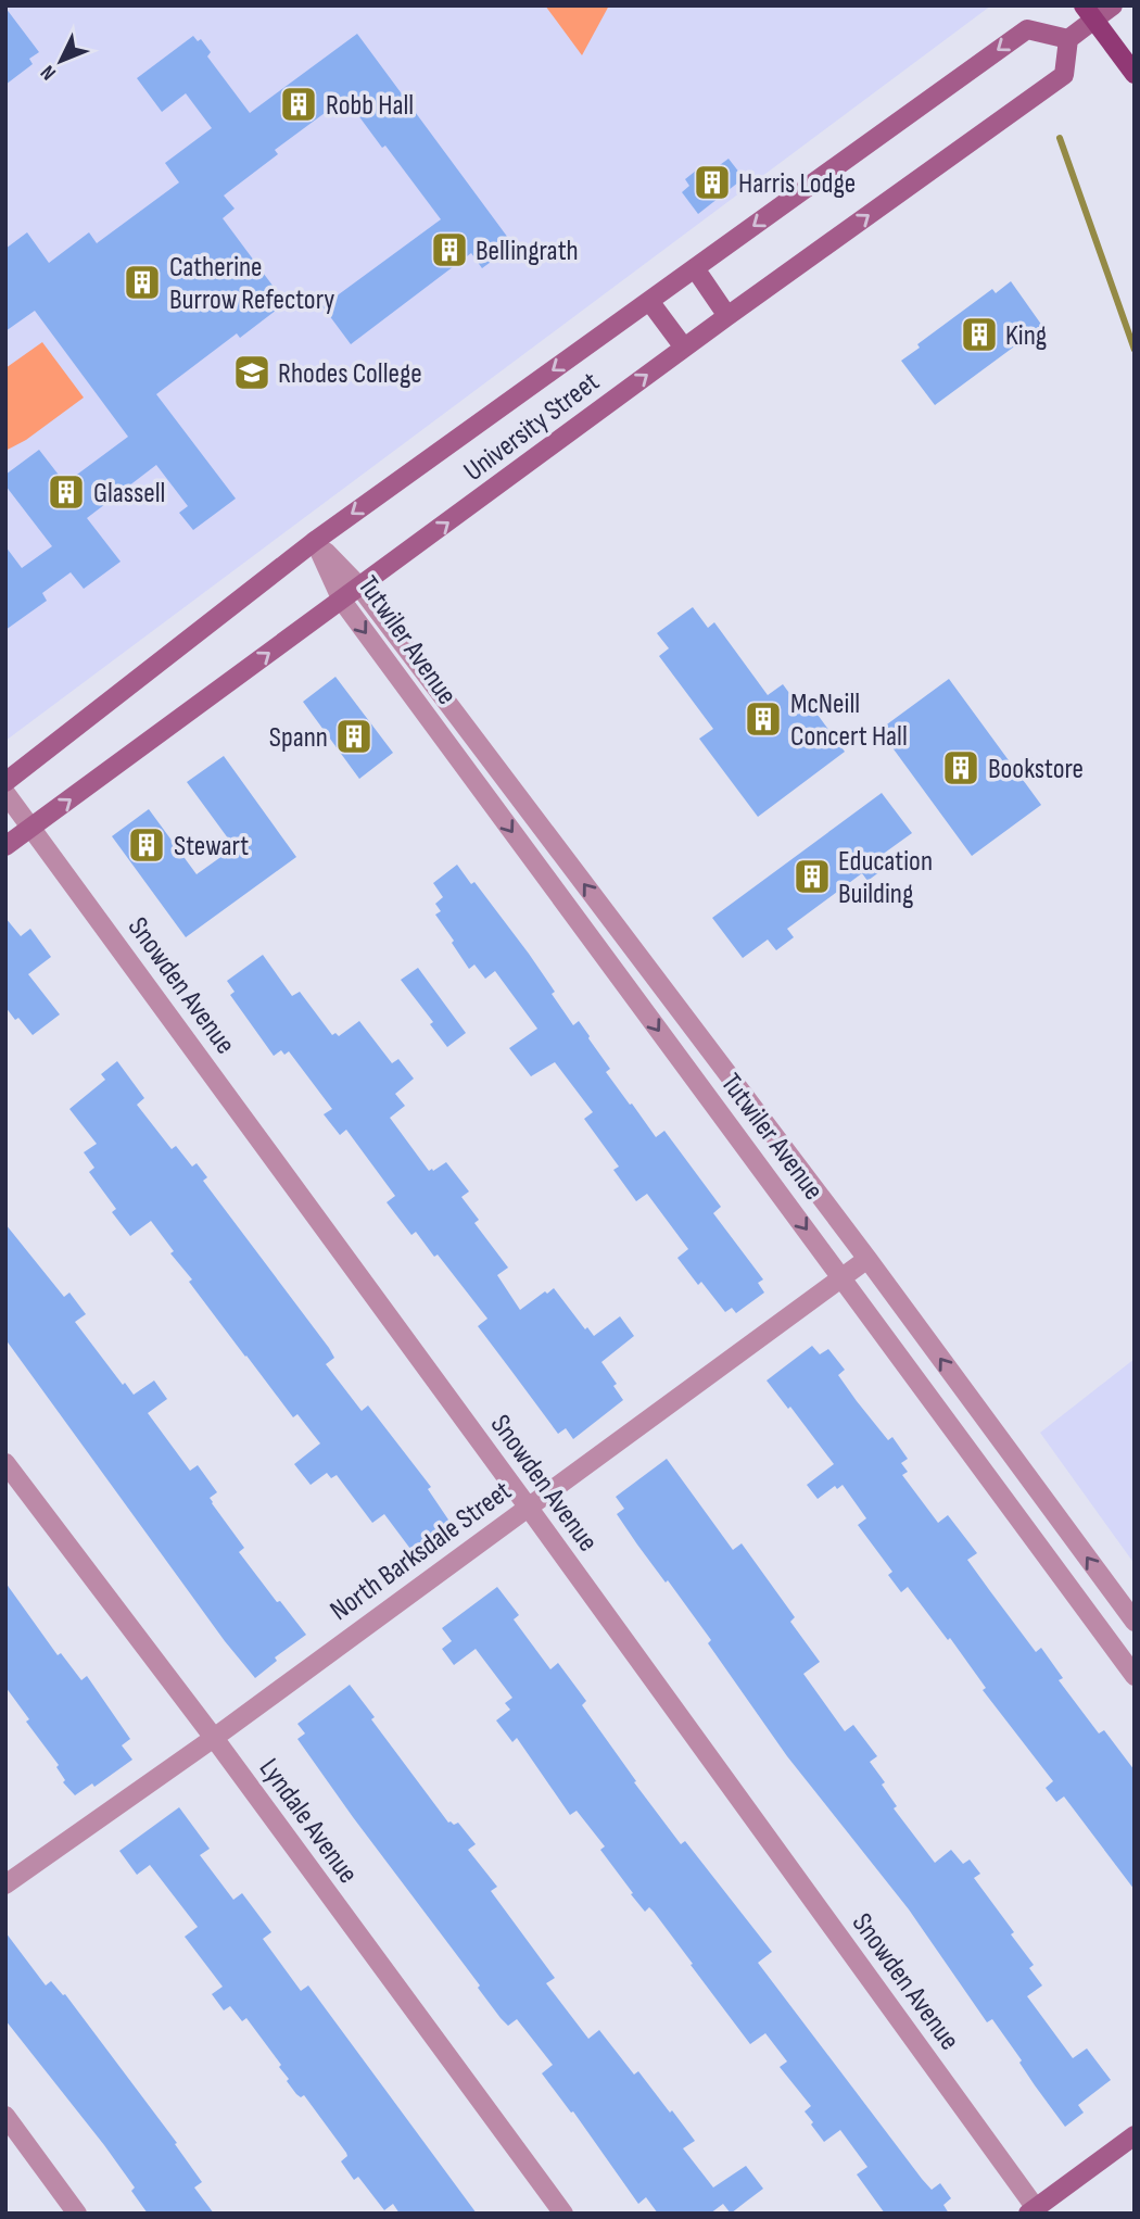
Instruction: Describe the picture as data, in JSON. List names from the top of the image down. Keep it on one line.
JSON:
{"streets":{"main road":["University Street"],"street":["Tutwiler Avenue","Snowden Avenue","North Barksdale Street","Lyndale Avenue"]},"crossings":[["University Street","Tutwiler Avenue"],["University Street","Snowden Avenue"],["Tutwiler Avenue","North Barksdale Street"],["Snowden Avenue","North Barksdale Street"],["North Barksdale Street","Lyndale Avenue"]],"places":{"building":["Robb Hall","Harris Lodge","Bellingrath","Catherine Burrow Refectory","King","Glassell","McNeill Concert Hall","Spann","Bookstore","Stewart","Education Building"],"school or university":["Rhodes College"]},"north":"bottom left"}
